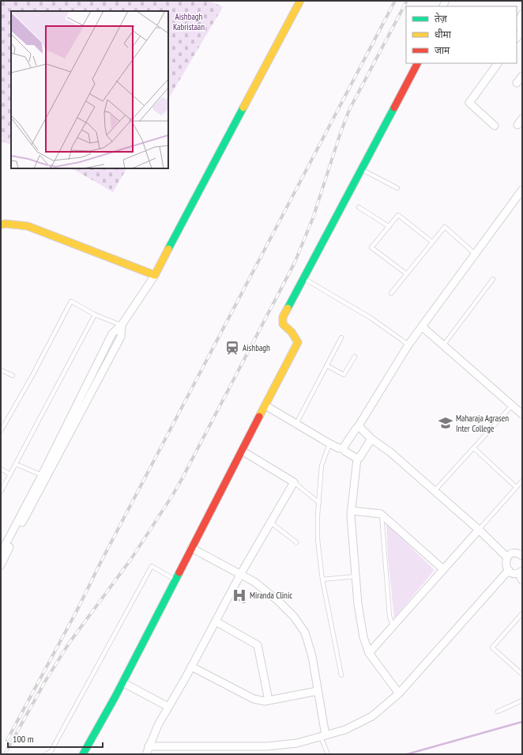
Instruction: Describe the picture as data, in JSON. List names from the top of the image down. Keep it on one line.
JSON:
{"parks":["Aishbagh Kabristaan"],"places":{"station":["Aishbagh"],"school or university":["Maharaja Agrasen Inter College"],"hospital":["Miranda Clinic"]},"legend":["तेज़","धीमा","जाम"],"scale_bar":"100 m"}
